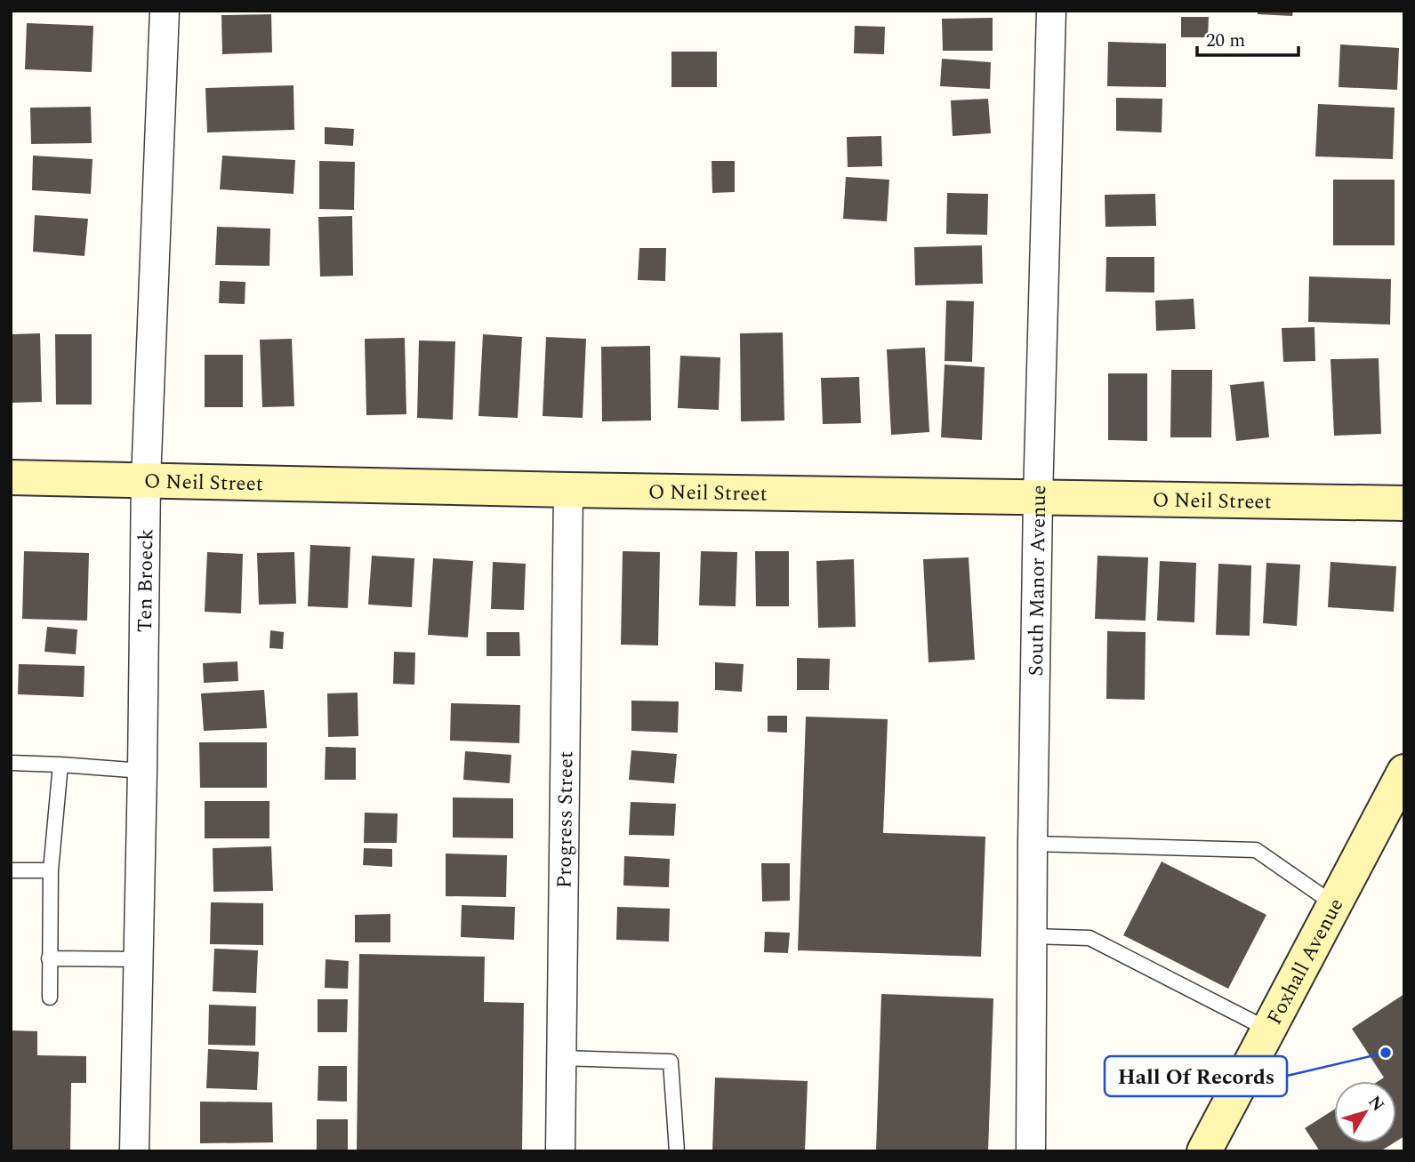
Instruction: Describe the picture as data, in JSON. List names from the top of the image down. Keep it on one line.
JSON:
{"streets":{"street":["O Neil Street","Ten Broeck","South Manor Avenue","Progress Street","Foxhall Avenue"]},"crossings":[["O Neil Street","Ten Broeck"],["O Neil Street","South Manor Avenue"],["O Neil Street","Progress Street"]],"places":["Hall Of Records"],"scale_bar":"20 m","north":"top right"}
